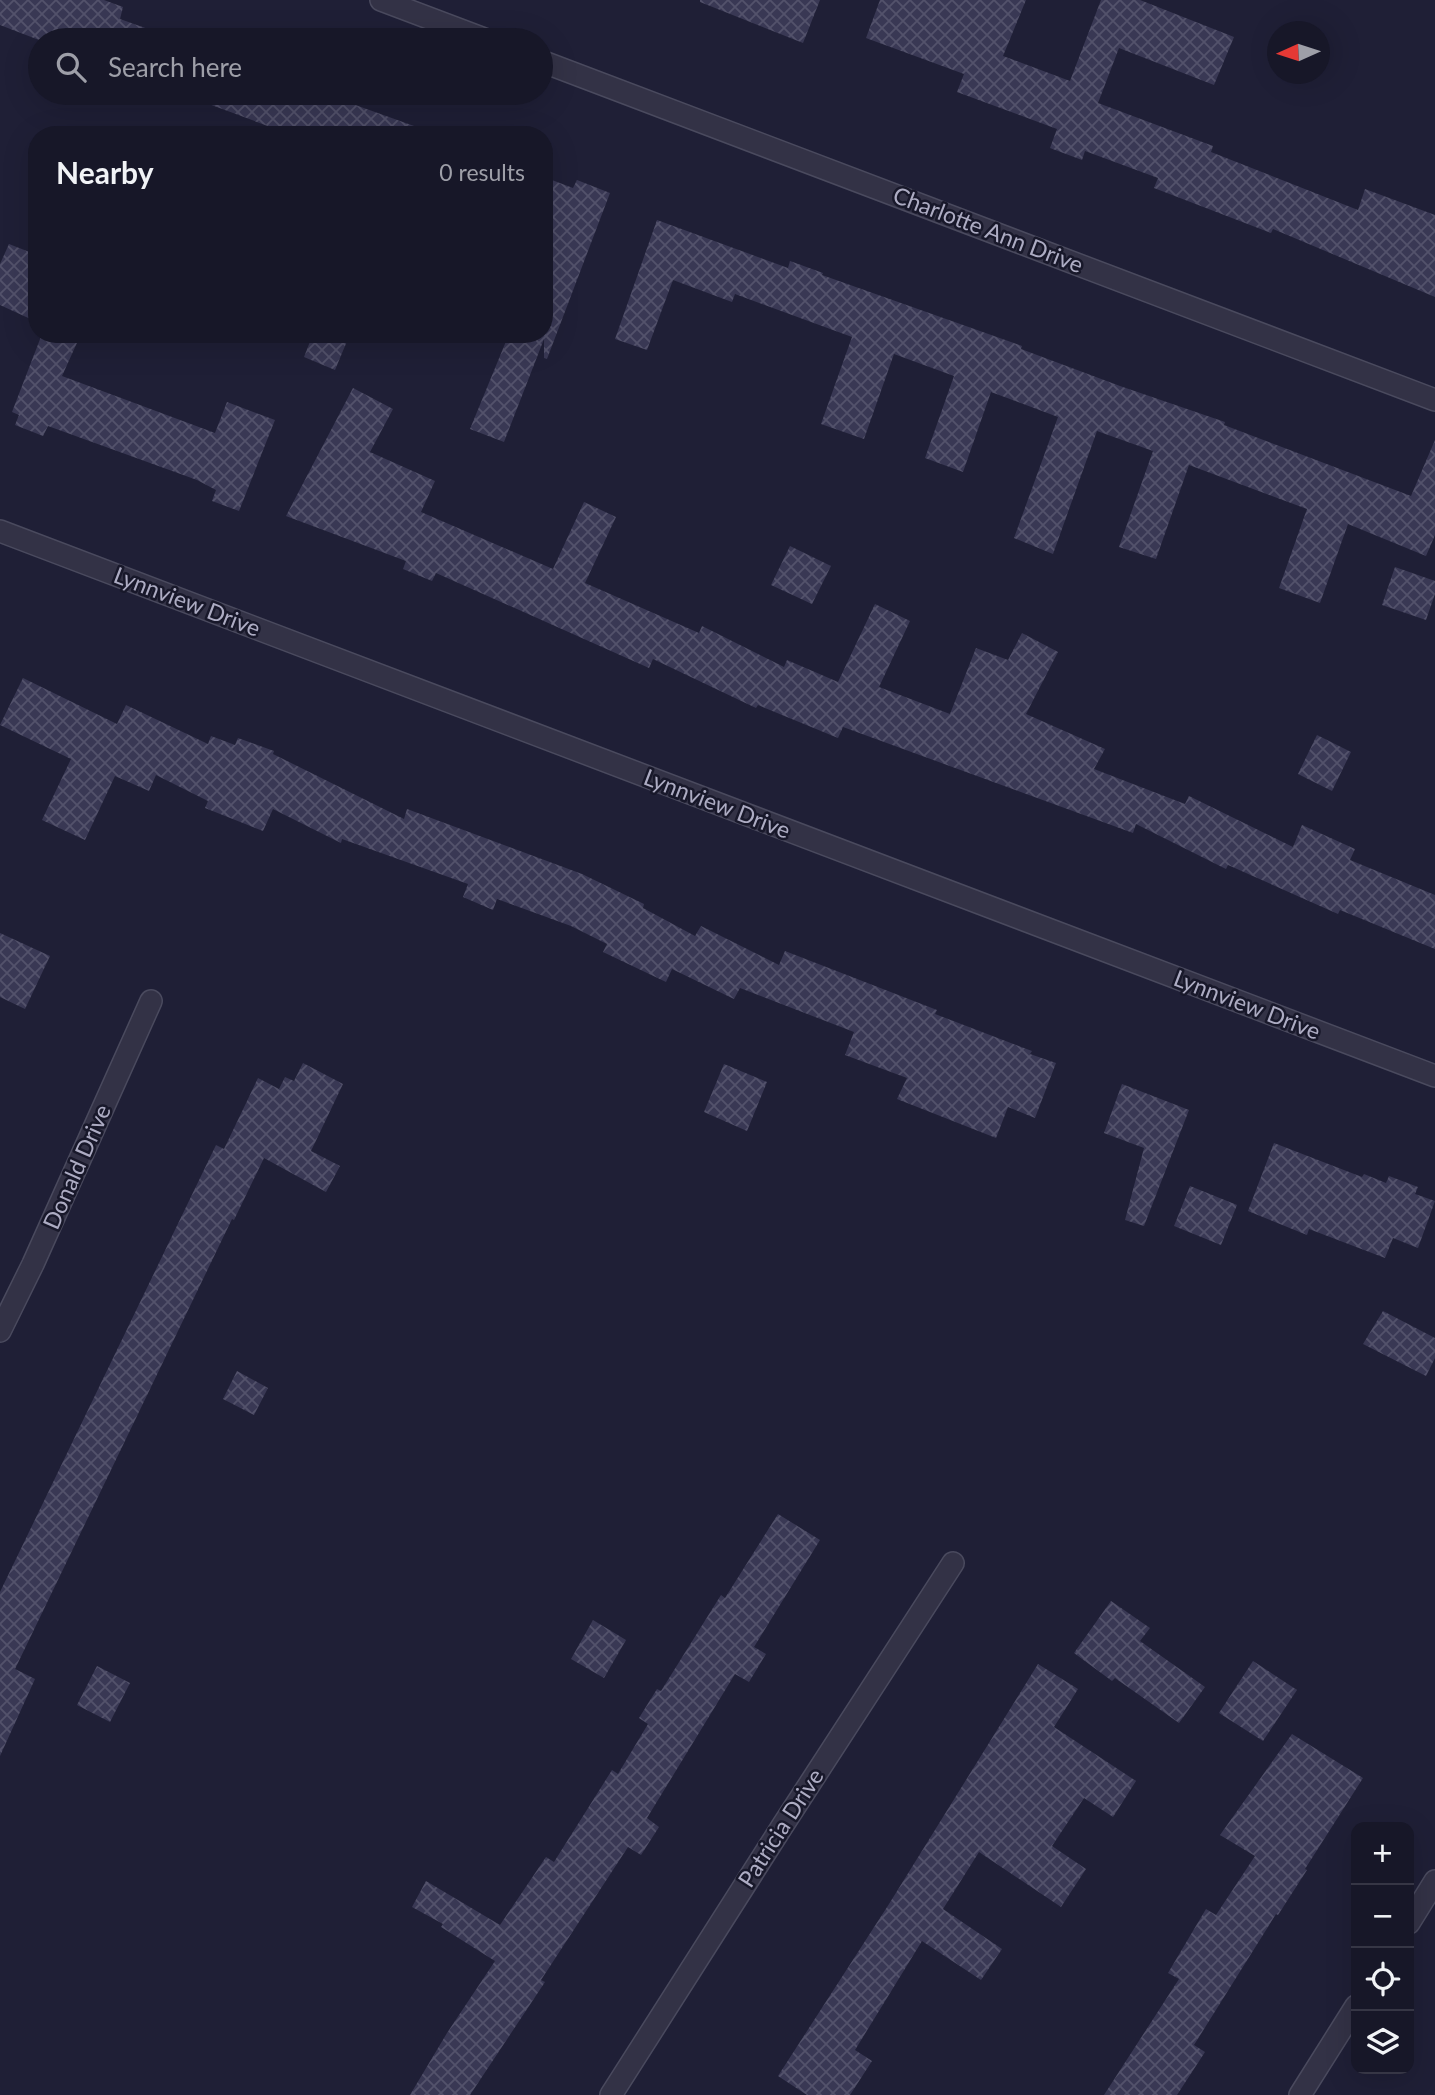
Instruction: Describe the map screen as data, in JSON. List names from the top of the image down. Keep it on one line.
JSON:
{"streets":{"street":["Charlotte Ann Drive","Lynnview Drive","Donald Drive","Patricia Drive"]},"north":"left","page":{"search":"Search here","heading":["Nearby","0 results"],"map_buttons":["+","−"]}}
